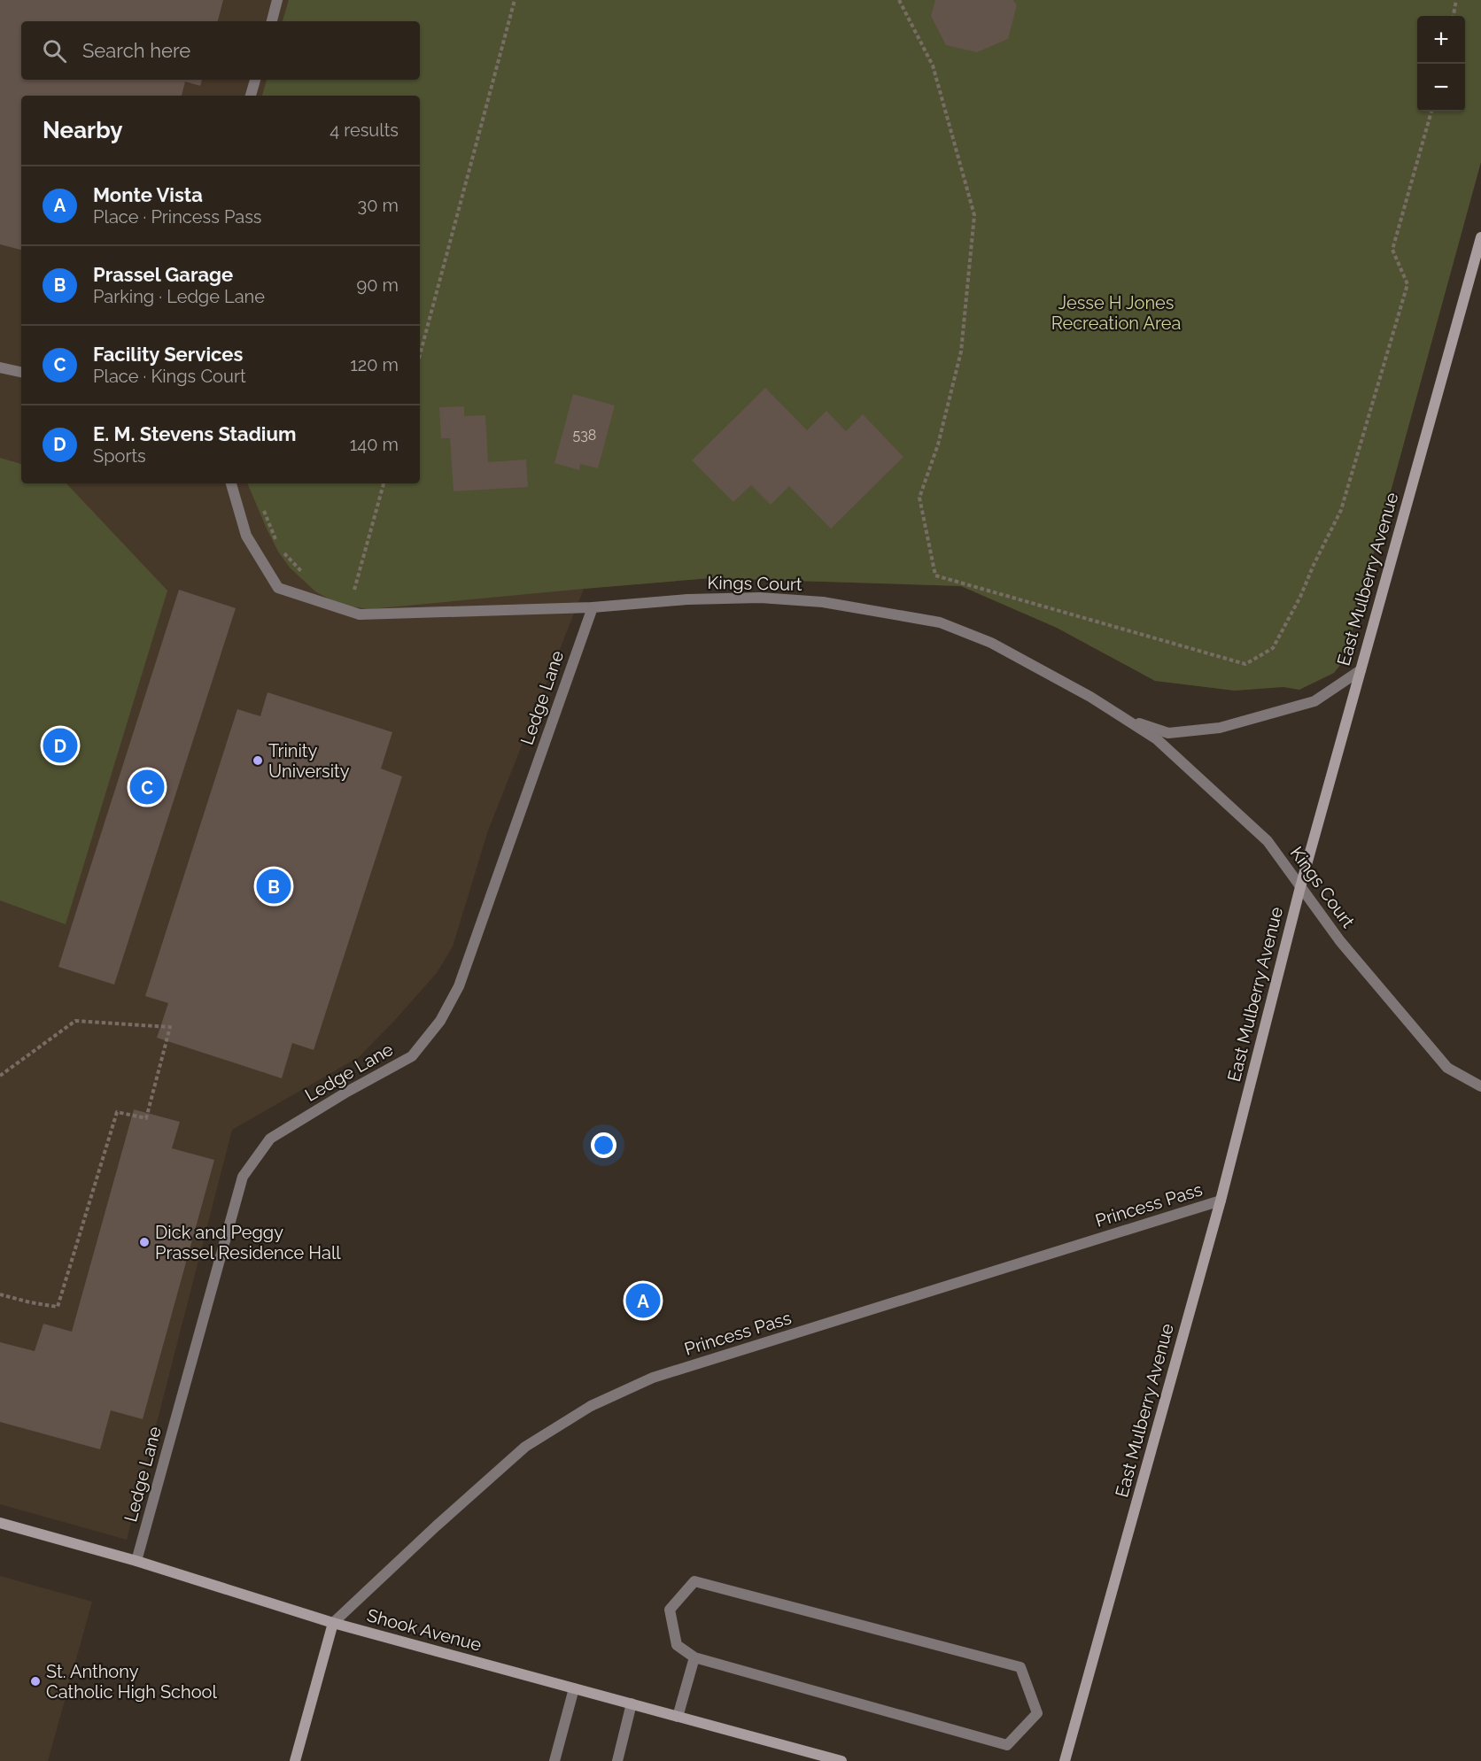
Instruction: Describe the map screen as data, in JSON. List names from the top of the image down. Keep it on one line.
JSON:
{"streets":{"street":["East Mulberry Avenue","Kings Court","Ledge Lane","Princess Pass","Shook Avenue"]},"crossings":[["East Mulberry Avenue","Kings Court"],["East Mulberry Avenue","Princess Pass"],["Kings Court","Ledge Lane"],["Ledge Lane","Shook Avenue"],["Princess Pass","Shook Avenue"]],"parks":["Jesse H Jones Recreation Area"],"places":["Trinity University","Dick and Peggy Prassel Residence Hall","St. Anthony Catholic High School"],"house_numbers":["538"],"page":{"map_buttons":["+","−"],"search":"Search here","heading":["Nearby","4 results"],"list":[{"mark":"A","name":"Monte Vista","note":"Place · Princess Pass","value":"30 m"},{"mark":"B","name":"Prassel Garage","note":"Parking · Ledge Lane","value":"90 m"},{"mark":"C","name":"Facility Services","note":"Place · Kings Court","value":"120 m"},{"mark":"D","name":"E. M. Stevens Stadium","note":"Sports","value":"140 m"}],"pins":["D","C","B","A"]}}
